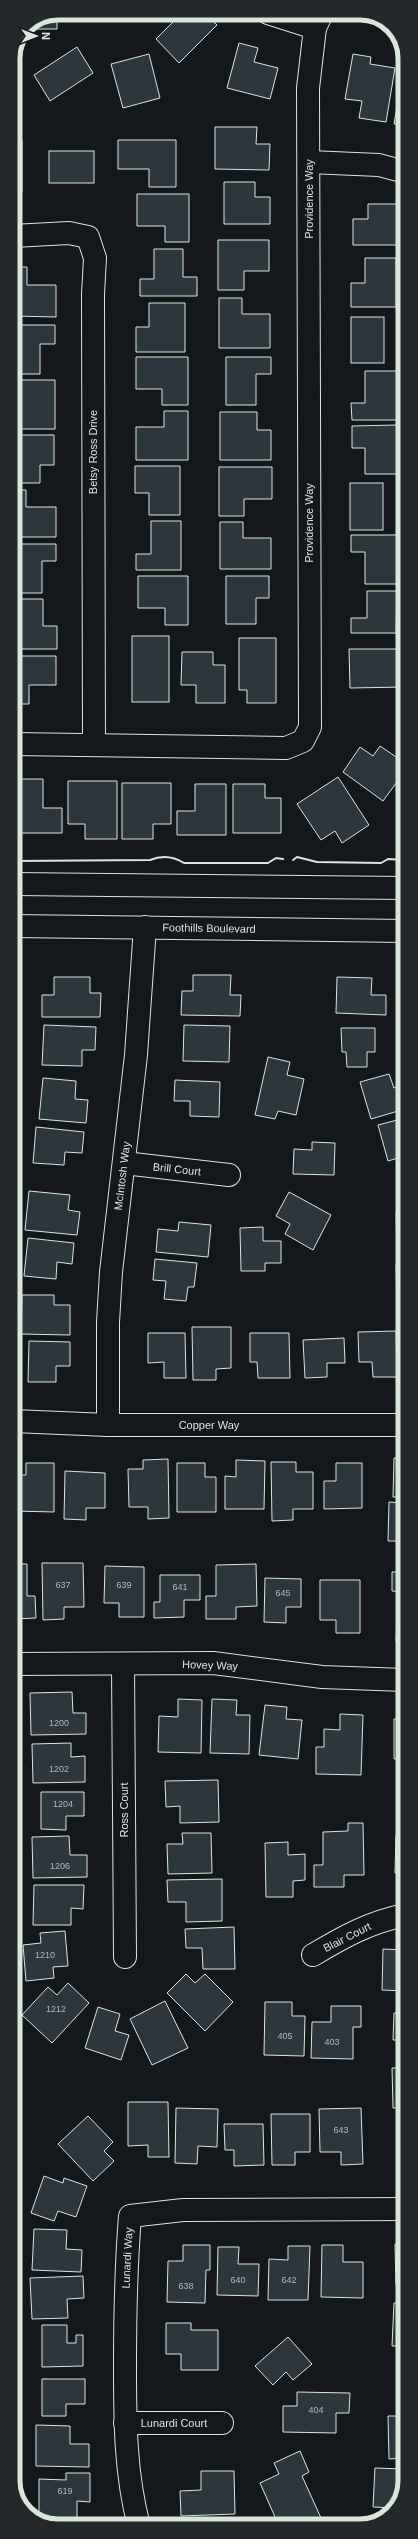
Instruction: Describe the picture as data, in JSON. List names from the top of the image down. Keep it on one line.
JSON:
{"streets":{"street":["Providence Way","Betsy Ross Drive","Foothills Boulevard","Brill Court","McIntosh Way","Copper Way","Hovey Way","Ross Court","Blair Court","Lunardi Way","Lunardi Court"]},"crossings":[["Providence Way","Betsy Ross Drive"],["Foothills Boulevard","McIntosh Way"],["Brill Court","McIntosh Way"],["McIntosh Way","Copper Way"],["Hovey Way","Ross Court"],["Lunardi Way","Lunardi Court"]],"house_numbers":["637","639","641","645","1200","1202","1204","1206","1210","1212","405","403","643","640","642","638","404","619"],"north":"right"}
